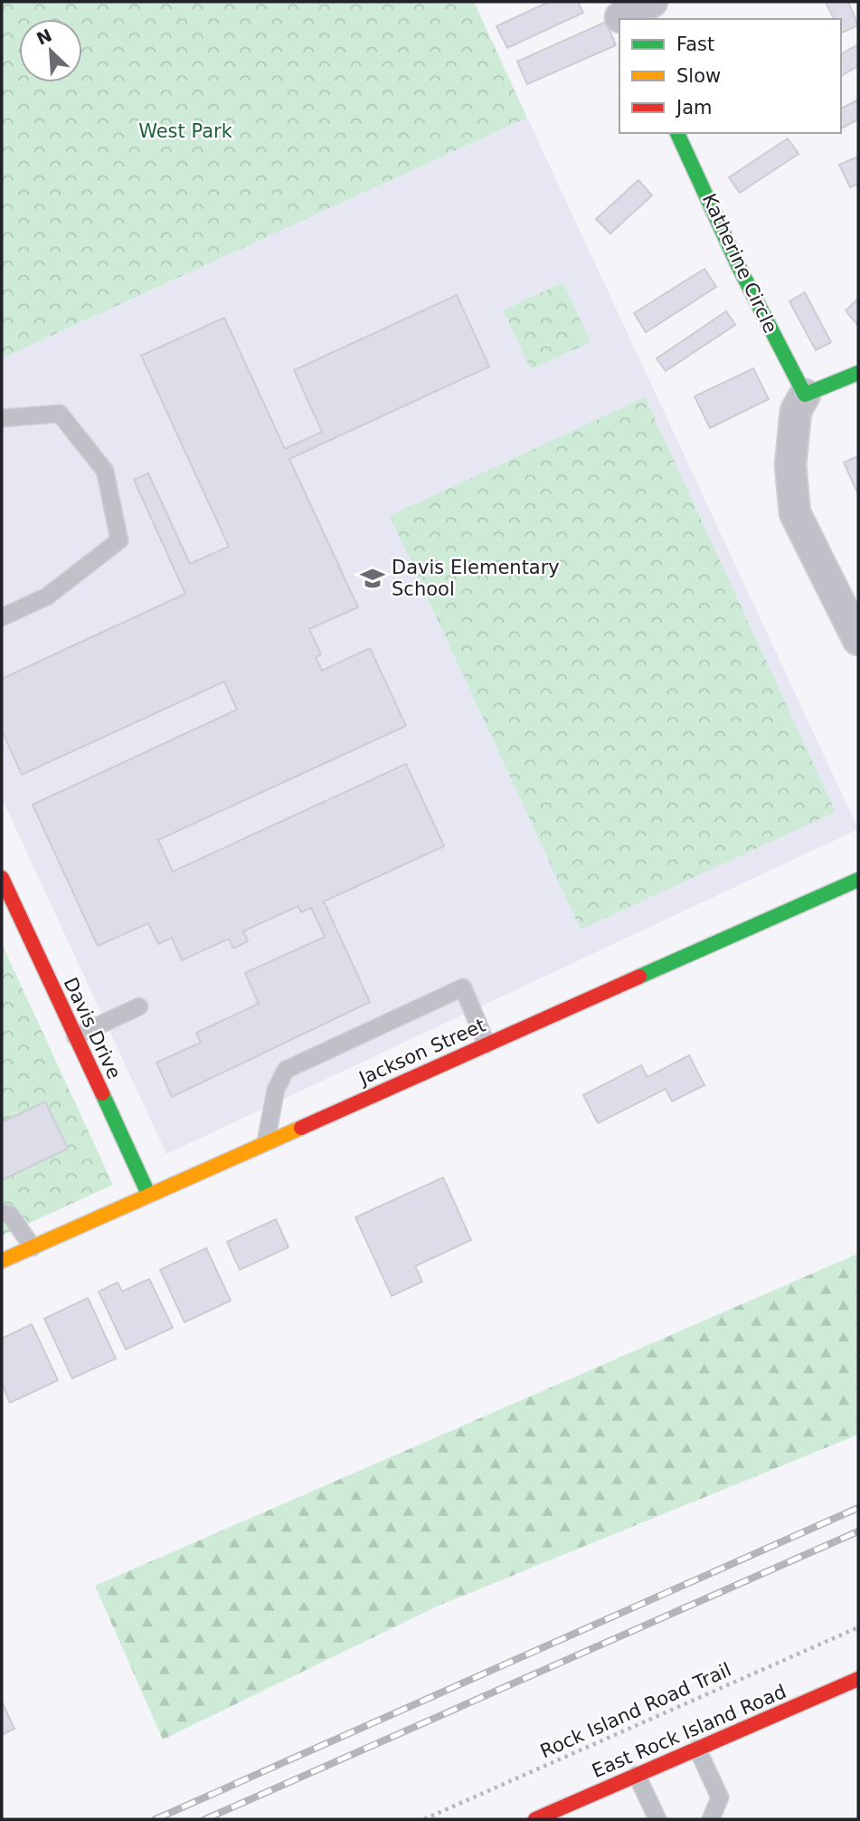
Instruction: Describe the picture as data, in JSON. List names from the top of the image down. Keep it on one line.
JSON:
{"streets":{"street":["Katherine Circle","Davis Drive","Jackson Street","East Rock Island Road"],"path":["Rock Island Road Trail"]},"crossings":[["Davis Drive","Jackson Street"]],"parks":["West Park"],"places":{"school or university":["Davis Elementary School"]},"legend":["Fast","Slow","Jam"],"north":"top left"}
